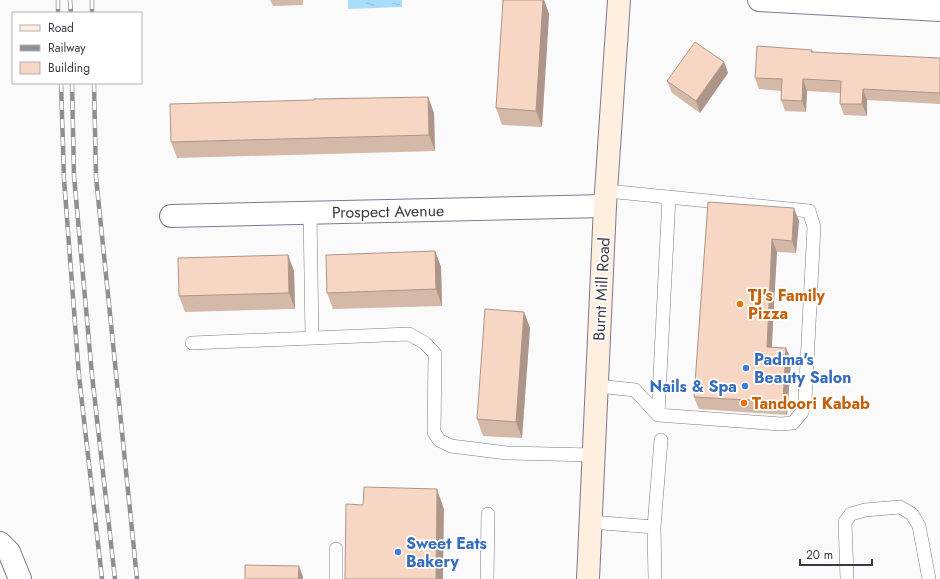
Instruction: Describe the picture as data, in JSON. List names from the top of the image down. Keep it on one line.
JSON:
{"streets":{"main road":["Burnt Mill Road"],"street":["Prospect Avenue"]},"crossings":[["Prospect Avenue","Burnt Mill Road"]],"places":["TJ's Family Pizza","Padma's Beauty Salon","Nails & Spa","Tandoori Kabab","Sweet Eats Bakery"],"legend":["Road","Railway","Building"],"scale_bar":"20 m"}
